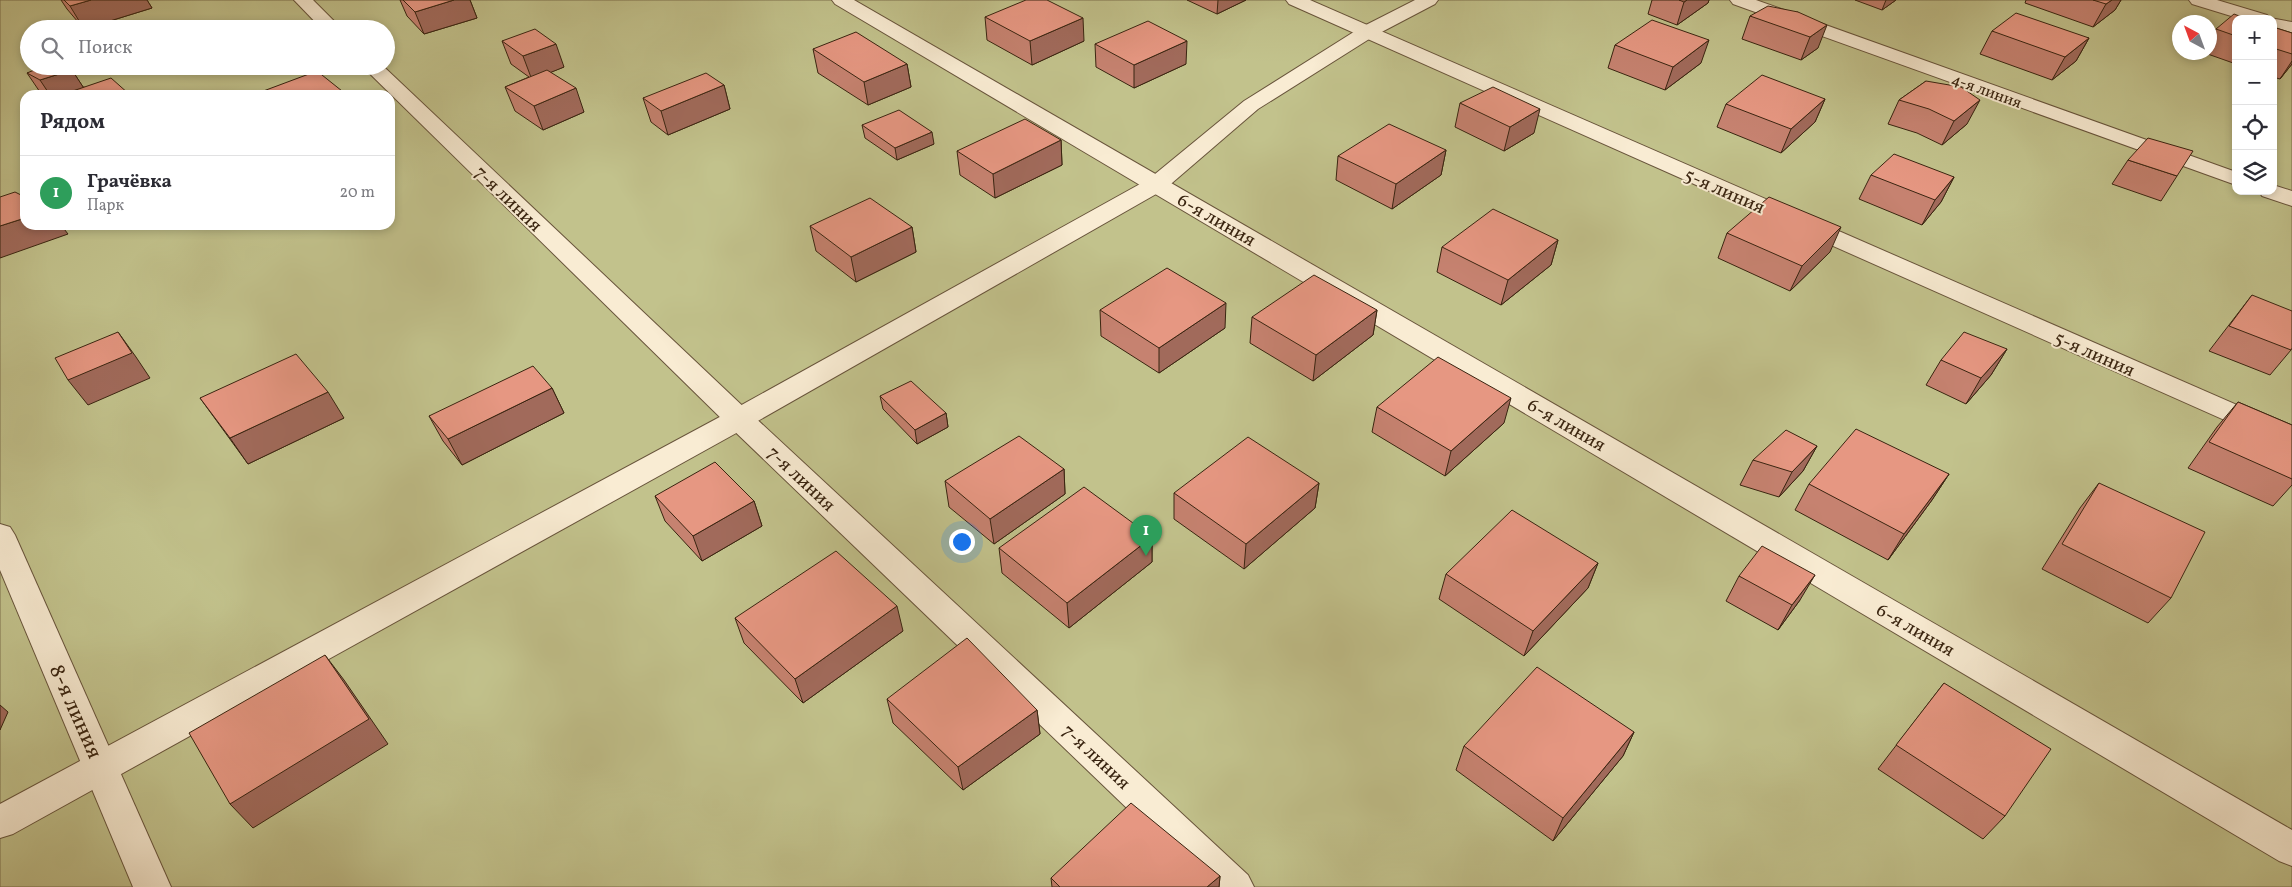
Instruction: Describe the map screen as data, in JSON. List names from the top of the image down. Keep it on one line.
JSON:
{"streets":{"street":["4-я линия","5-я линия","7-я линия","6-я линия","8-я линия"]},"north":"top left","page":{"map_buttons":["+","−"],"search":"Поиск","heading":"Рядом","list":[{"mark":"1","name":"Грачёвка","note":"Парк","value":"20 m"}],"pins":"1"}}
